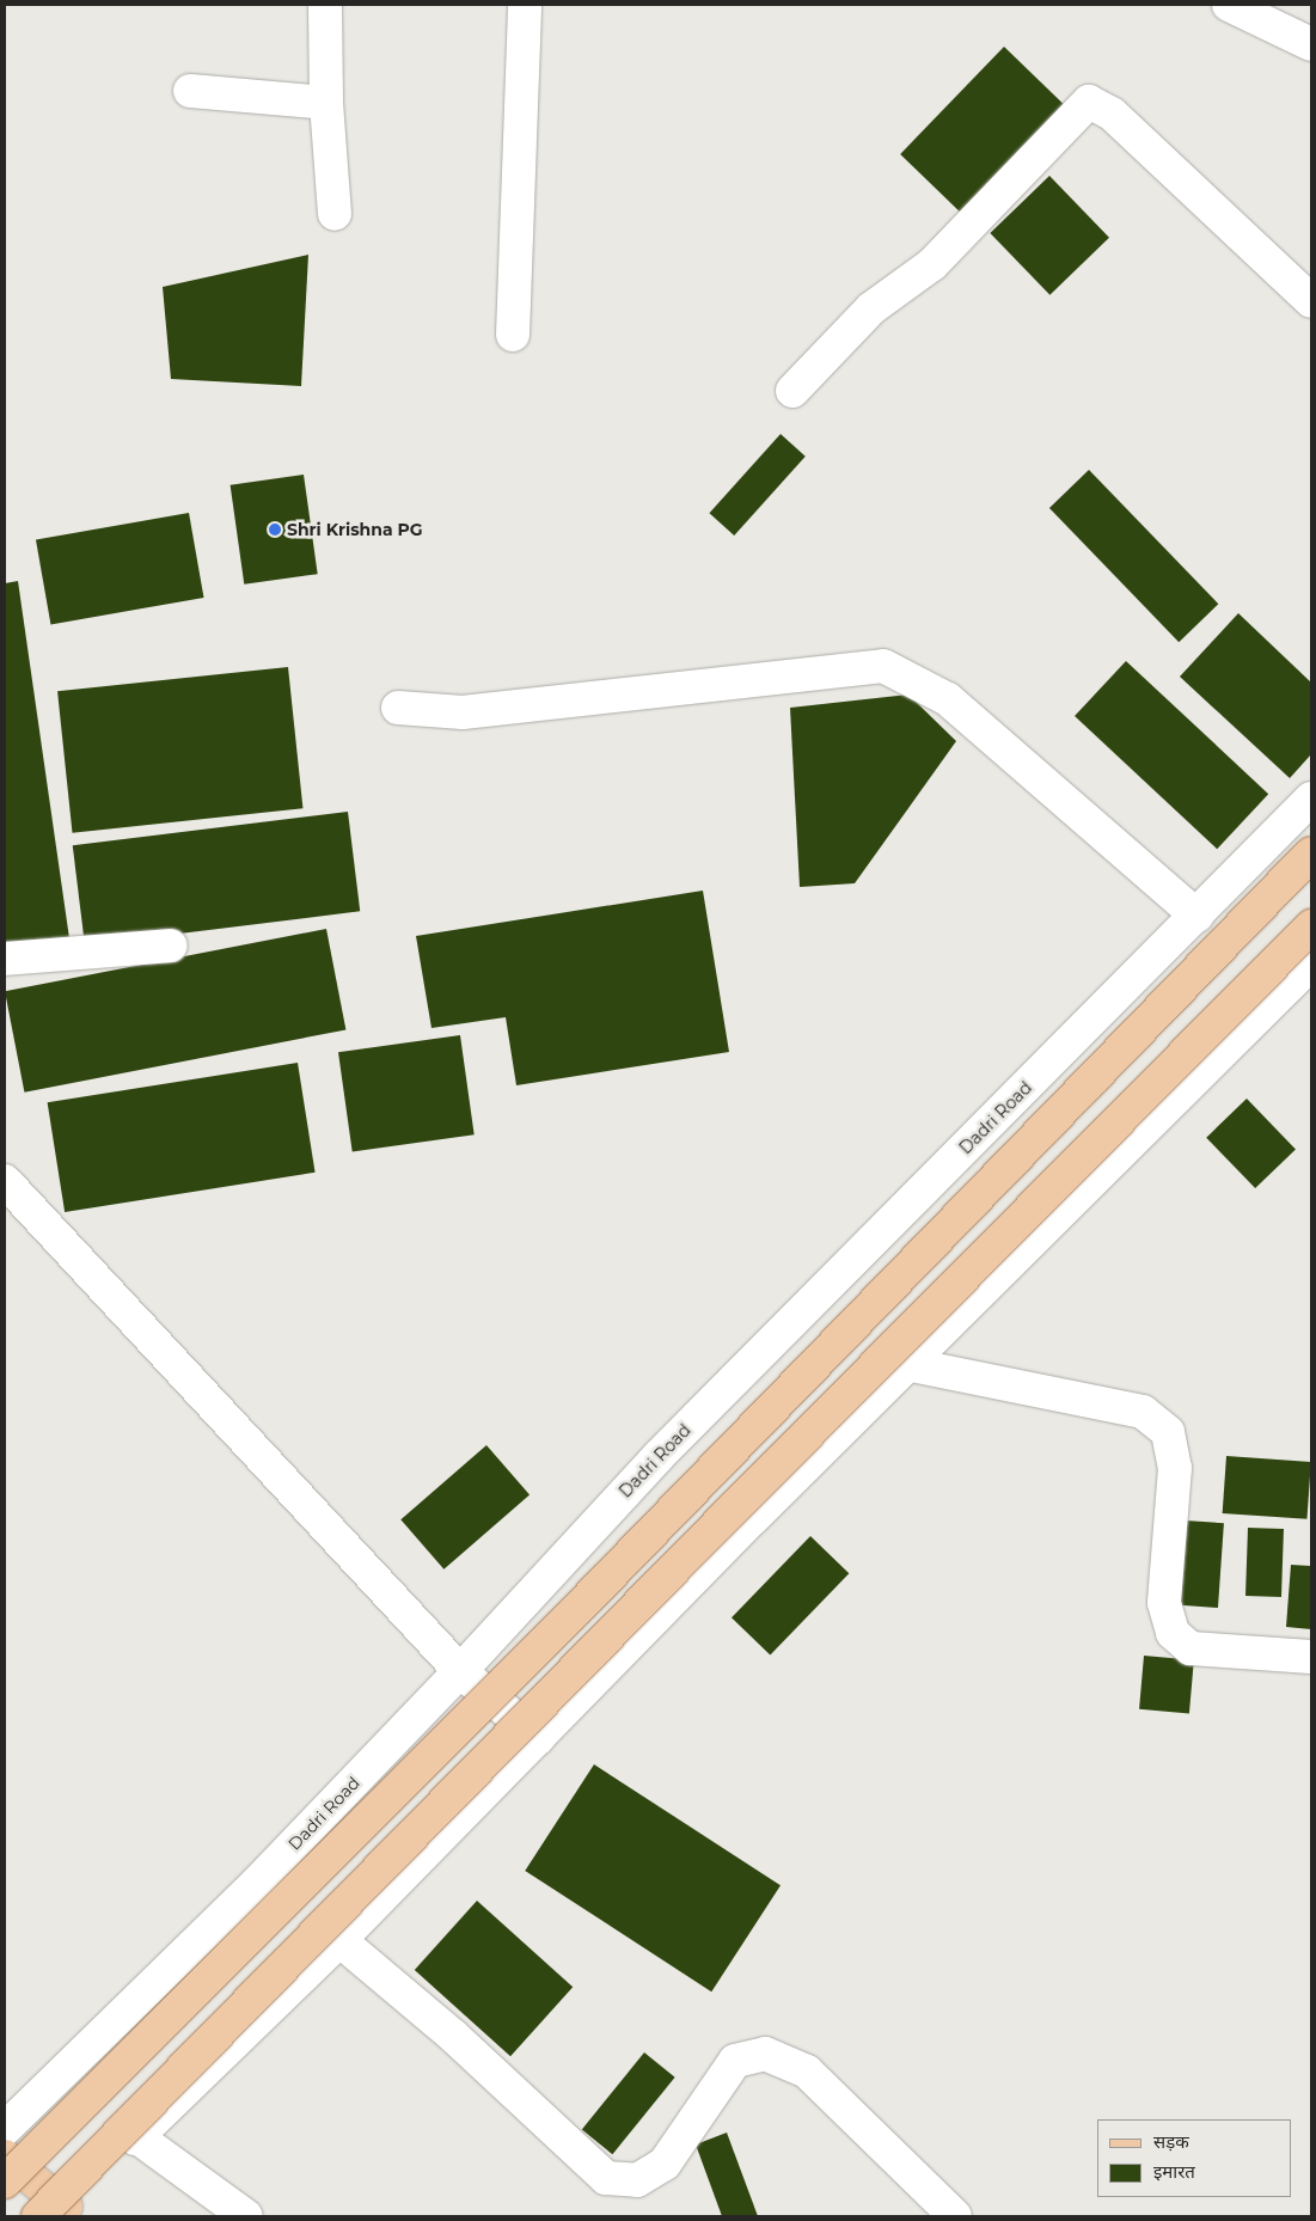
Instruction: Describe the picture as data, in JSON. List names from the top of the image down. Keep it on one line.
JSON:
{"streets":{"street":["Dadri Road"]},"places":["Shri Krishna PG"],"legend":["सड़क","इमारत"]}
